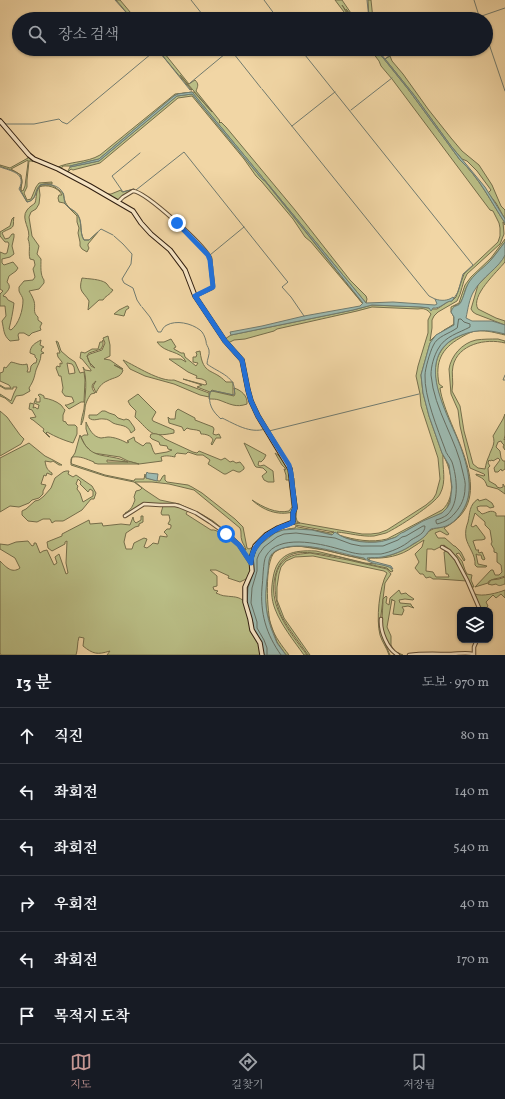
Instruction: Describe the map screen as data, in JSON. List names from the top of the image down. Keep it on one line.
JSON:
{"page":{"search":"장소 검색","heading":["13 분","도보 · 970 m"],"list":[["직진","80 m"],["좌회전","140 m"],["좌회전","540 m"],["우회전","40 m"],["좌회전","170 m"],"목적지 도착"],"nav":["지도","길찾기","저장됨"]}}
